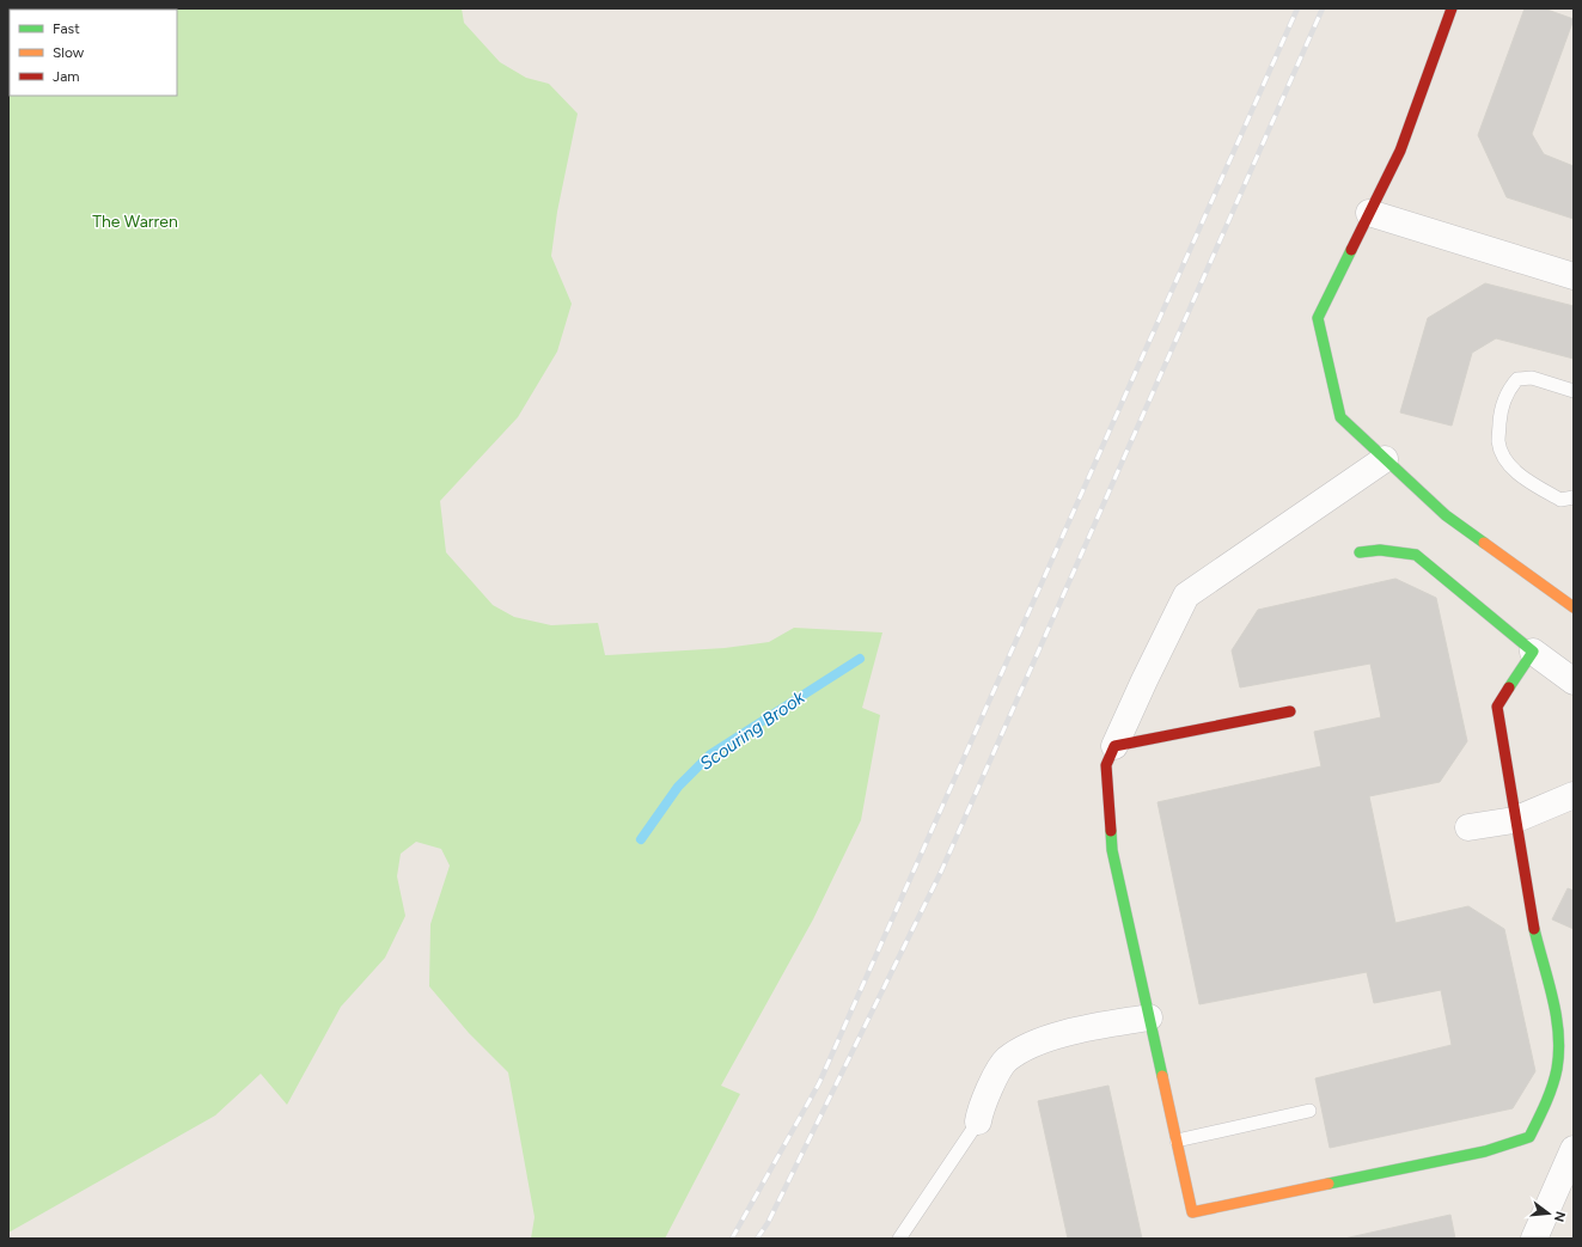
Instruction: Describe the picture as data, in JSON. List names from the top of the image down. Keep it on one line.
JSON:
{"water":["Scouring Brook"],"parks":["The Warren"],"legend":["Fast","Slow","Jam"],"north":"right"}
